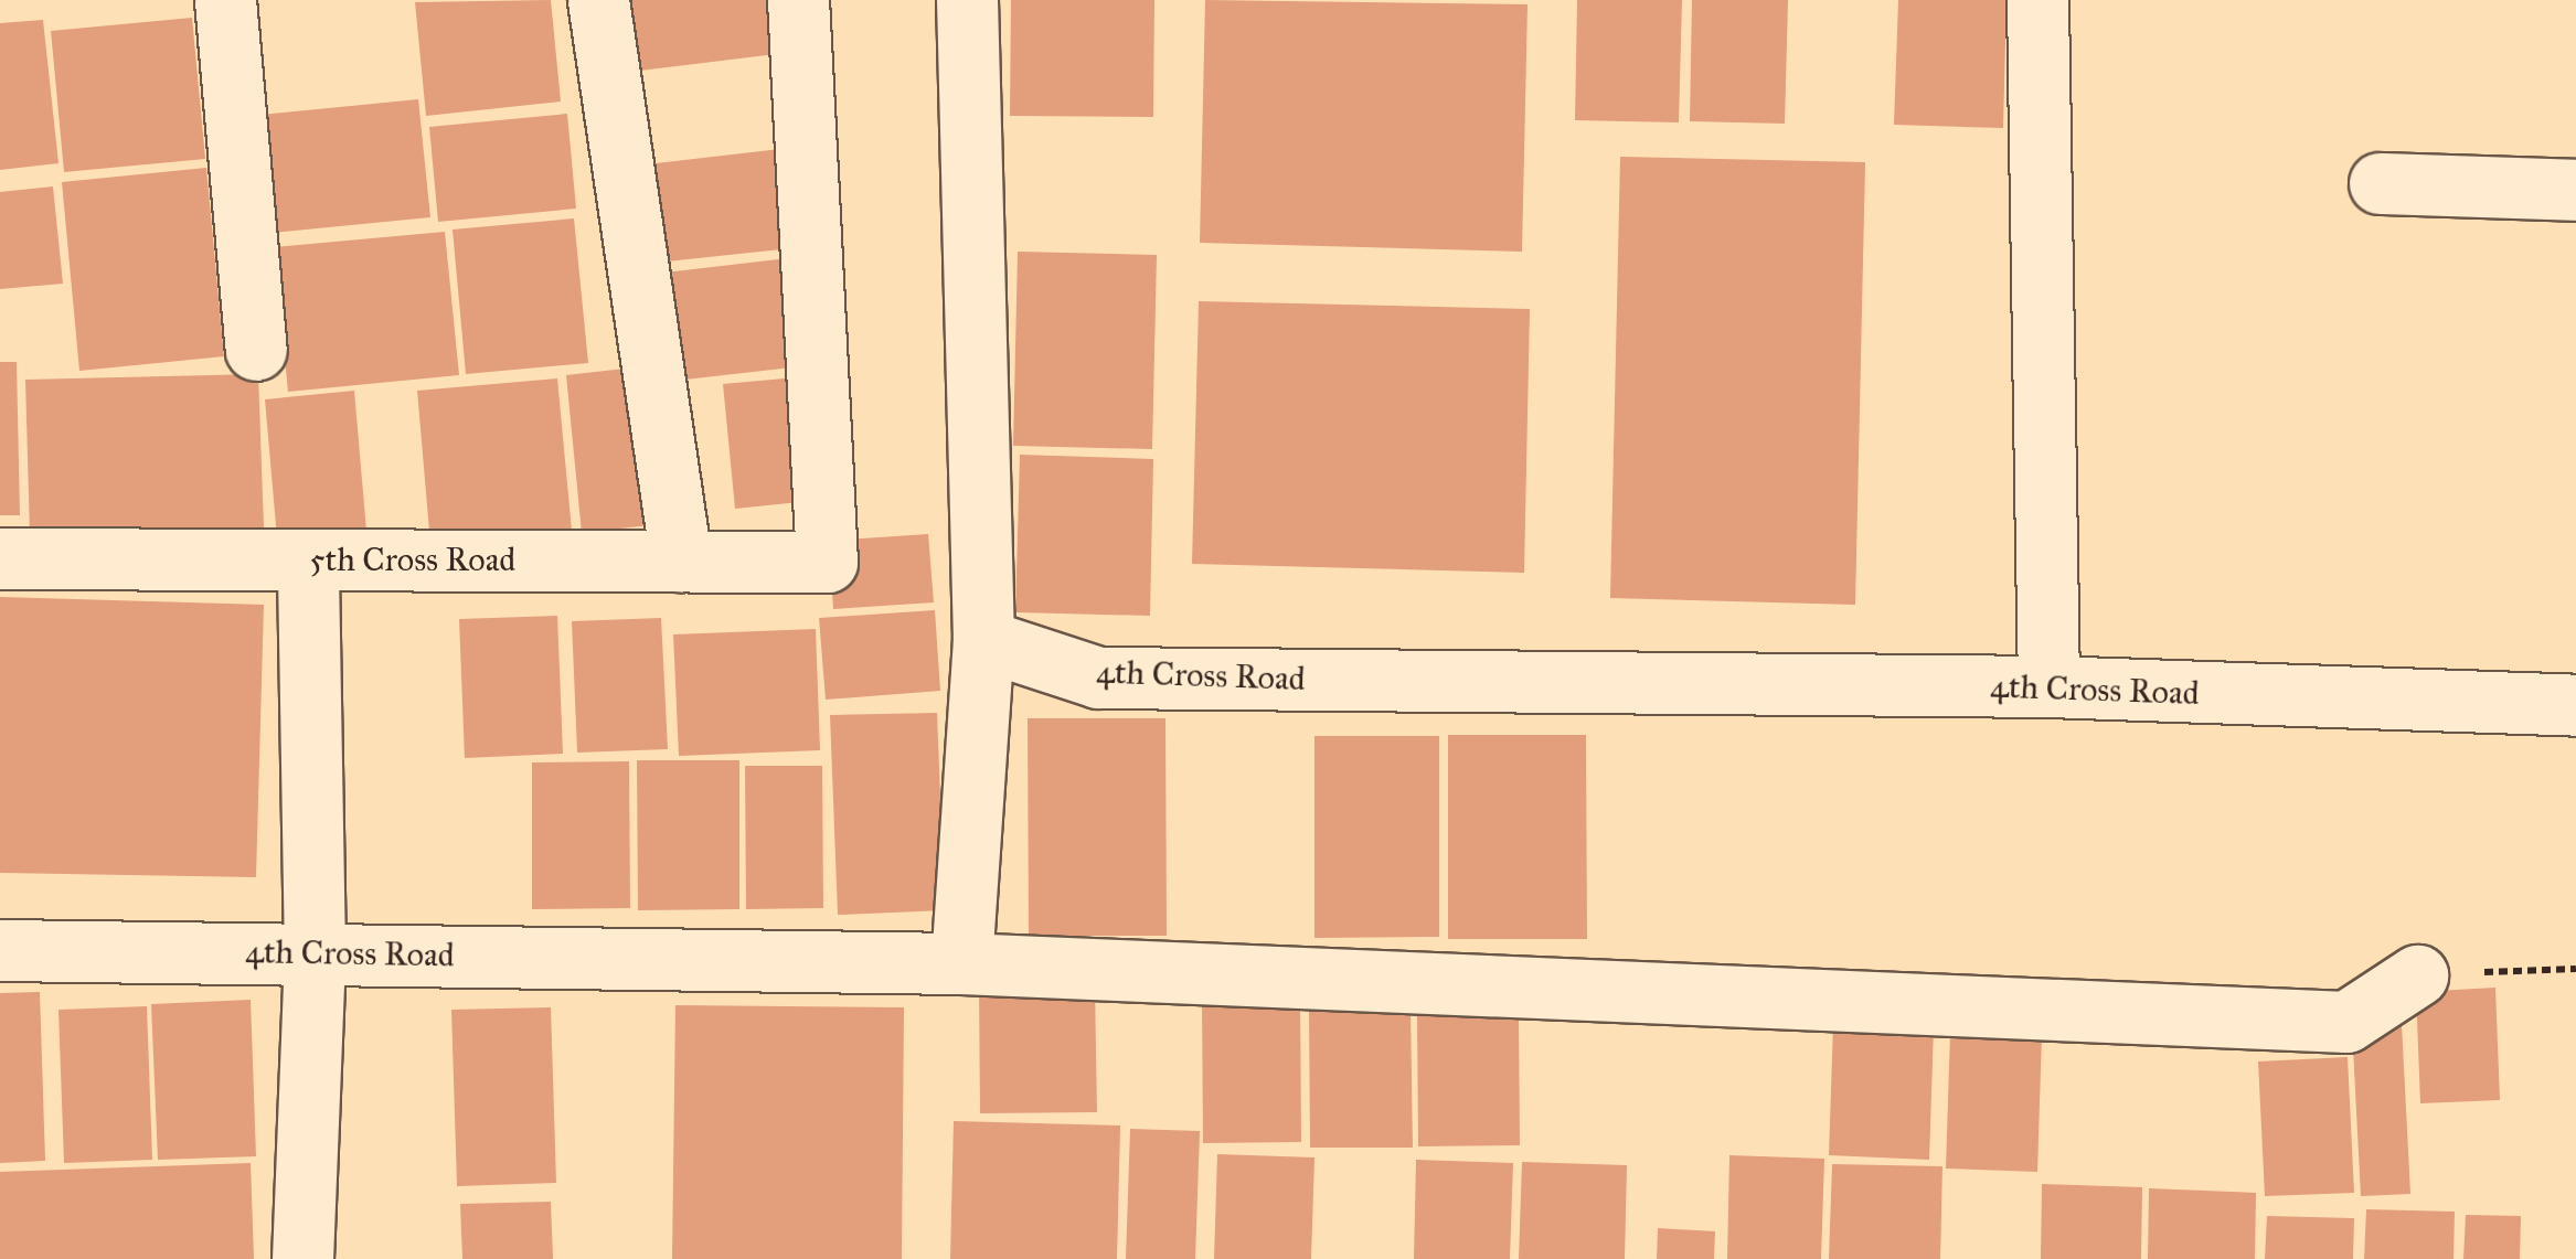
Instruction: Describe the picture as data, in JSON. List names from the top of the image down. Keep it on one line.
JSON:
{"streets":{"street":["5th Cross Road","4th Cross Road"]}}
